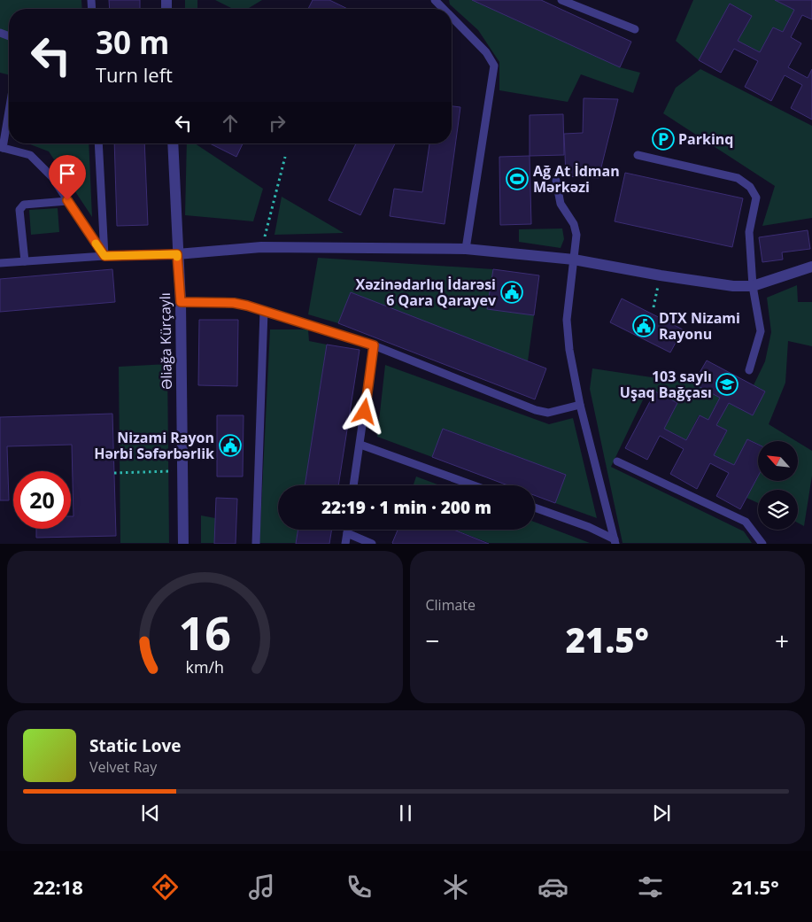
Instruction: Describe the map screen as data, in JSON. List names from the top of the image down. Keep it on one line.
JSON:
{"streets":{"street":["Əliağa Kürçaylı"]},"places":{"parking":["Parkinq"],"sports":["Ağ At İdman Mərkəzi"],"public building":["Xəzinədarlıq İdarəsi 6 Qara Qarayev","DTX Nizami Rayonu","Nizami Rayon Hərbi Səfərbərlik"],"school or university":["103 saylı Uşaq Bağçası"]},"north":"top left","page":{"turn":["30 m","Turn left"],"limit":"20","trip":"22:19 · 1 min · 200 m","tile":"Climate","heat":["−","21.5°","+"],"song":["Static Love","Velvet Ray"],"tabs":["22:18","21.5°"],"gauge":["16","km/h"]}}
